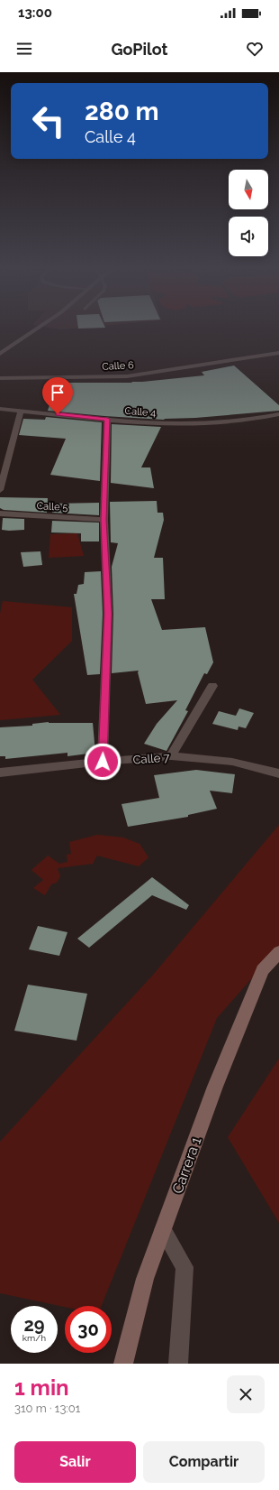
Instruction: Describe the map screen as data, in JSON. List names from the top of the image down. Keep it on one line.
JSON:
{"streets":{"main road":["Carrera 1"],"street":["Calle 6","Calle 4","Calle 5","Calle 7"]},"north":"bottom","page":{"status":"13:00","header":"GoPilot","turn":["280 m","Calle 4"],"speed":"29 km/h","limit":"30","heading":["1 min","310 m · 13:01"],"buttons":["Salir","Compartir"]}}
